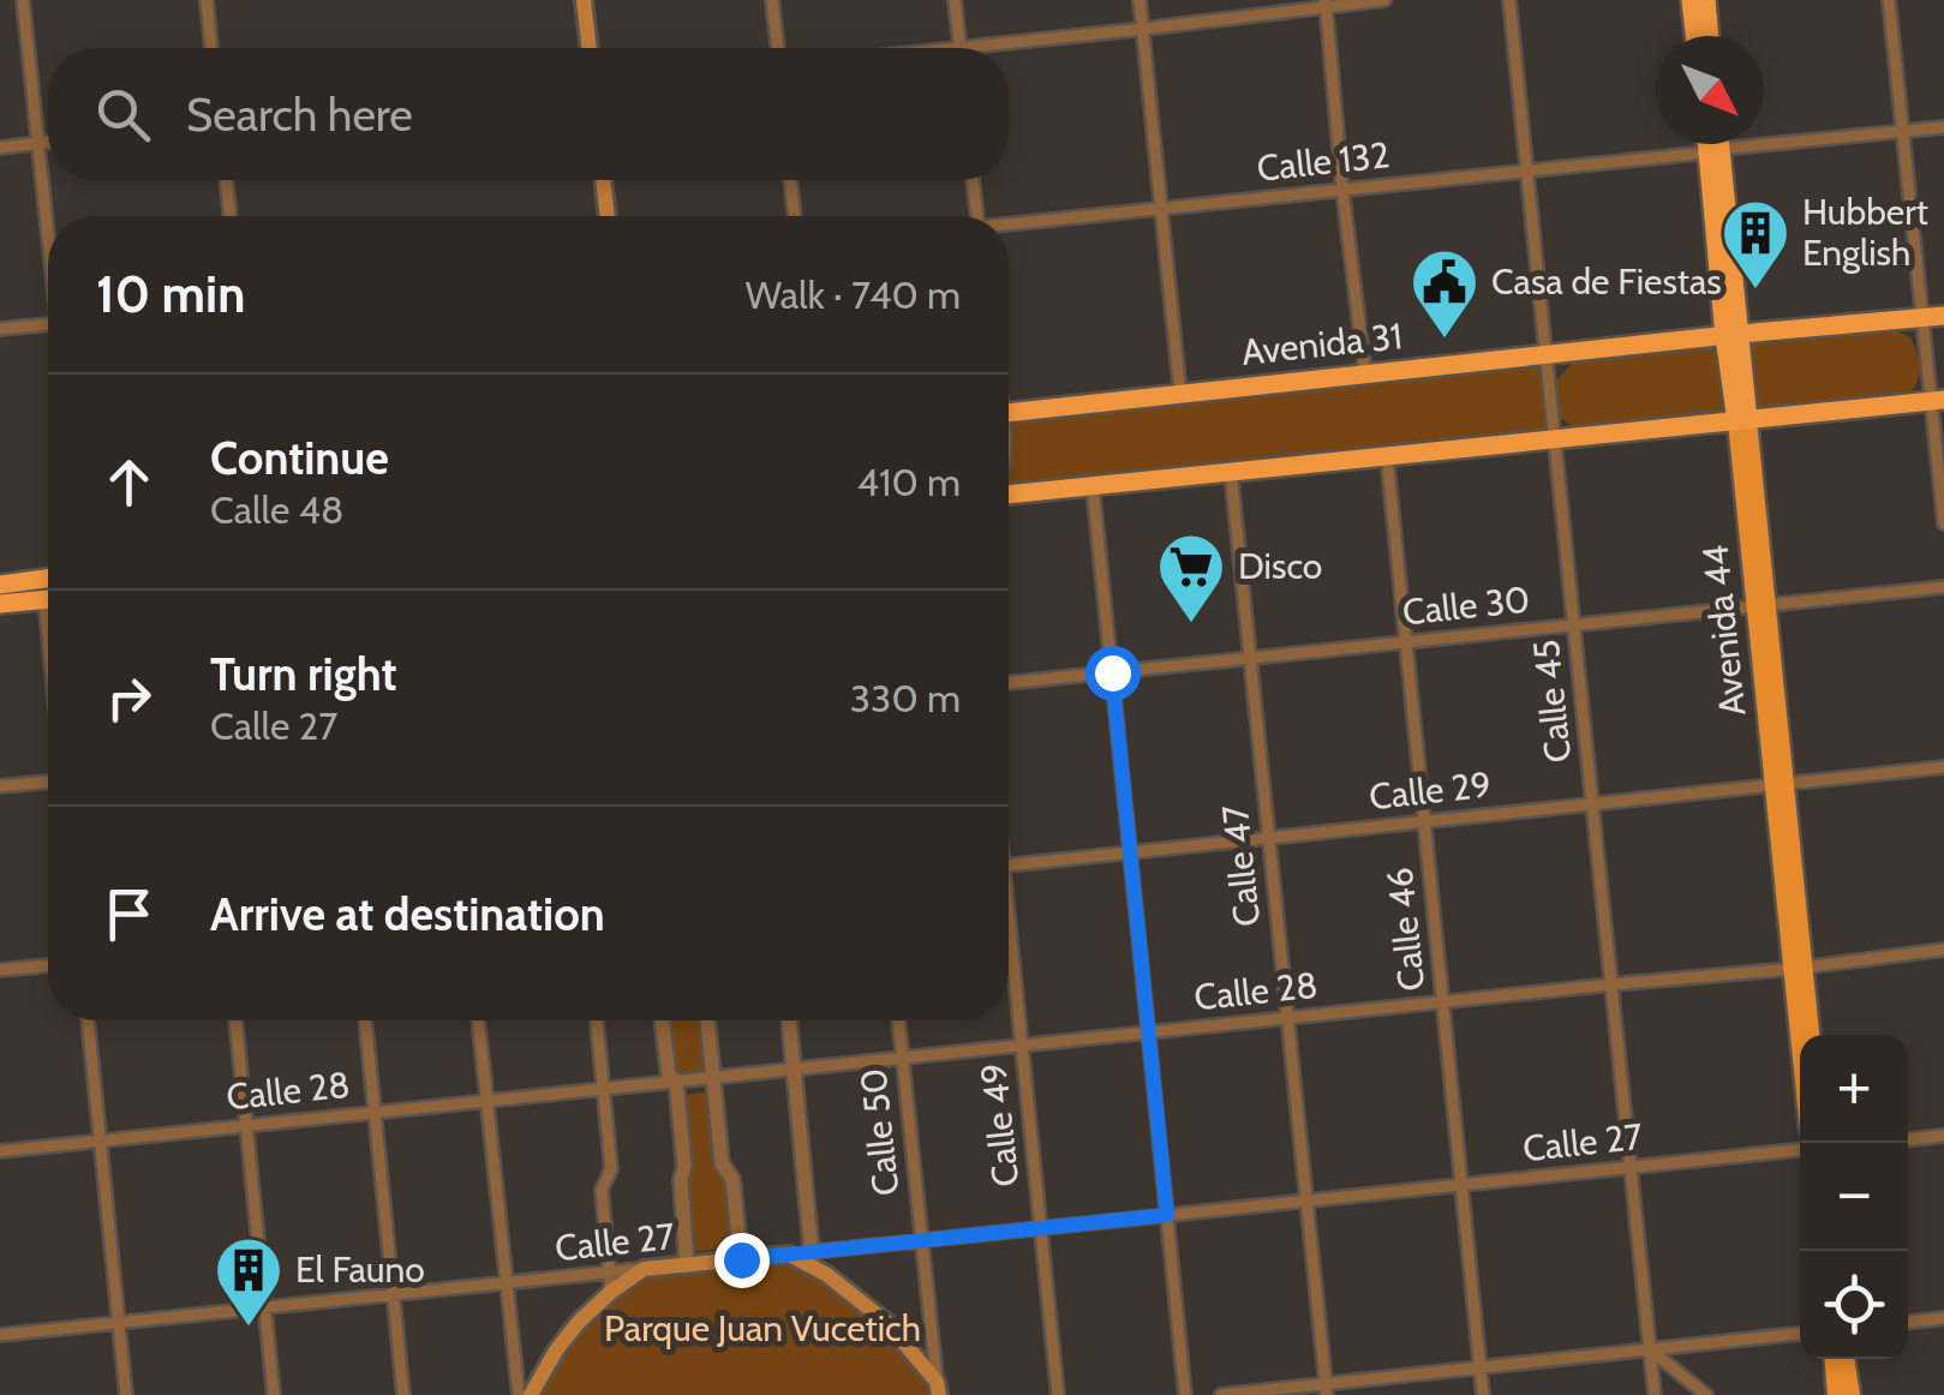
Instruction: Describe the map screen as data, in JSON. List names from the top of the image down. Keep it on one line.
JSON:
{"streets":{"highway":["Avenida 31","Avenida 44"],"main road":["Calle 27"],"street":["Calle 132","Calle 30","Calle 45","Calle 29","Calle 47","Calle 46","Calle 28","Calle 49","Calle 50"]},"crossings":[["Calle 132","Avenida 44"],["Calle 132","Calle 45"],["Avenida 31","Avenida 44"],["Avenida 31","Calle 45"],["Calle 30","Avenida 44"],["Calle 30","Calle 45"],["Calle 30","Calle 47"],["Calle 30","Calle 46"],["Avenida 44","Calle 29"],["Avenida 44","Calle 28"],["Calle 45","Calle 29"],["Calle 45","Calle 28"],["Calle 45","Calle 27"],["Calle 29","Calle 47"],["Calle 29","Calle 46"],["Calle 47","Calle 28"],["Calle 47","Calle 27"],["Calle 46","Calle 28"],["Calle 46","Calle 27"],["Calle 28","Calle 49"],["Calle 28","Calle 50"],["Calle 49","Calle 27"],["Calle 50","Calle 27"]],"parks":["Parque Juan Vucetich"],"places":{"building":["Hubbert English","El Fauno"],"public building":["Casa de Fiestas"],"supermarket":["Disco"]},"north":"bottom right","page":{"search":"Search here","heading":["10 min","Walk · 740 m"],"list":[["Continue","Calle 48","410 m"],["Turn right","Calle 27","330 m"],"Arrive at destination"],"map_buttons":["+","−"]}}
